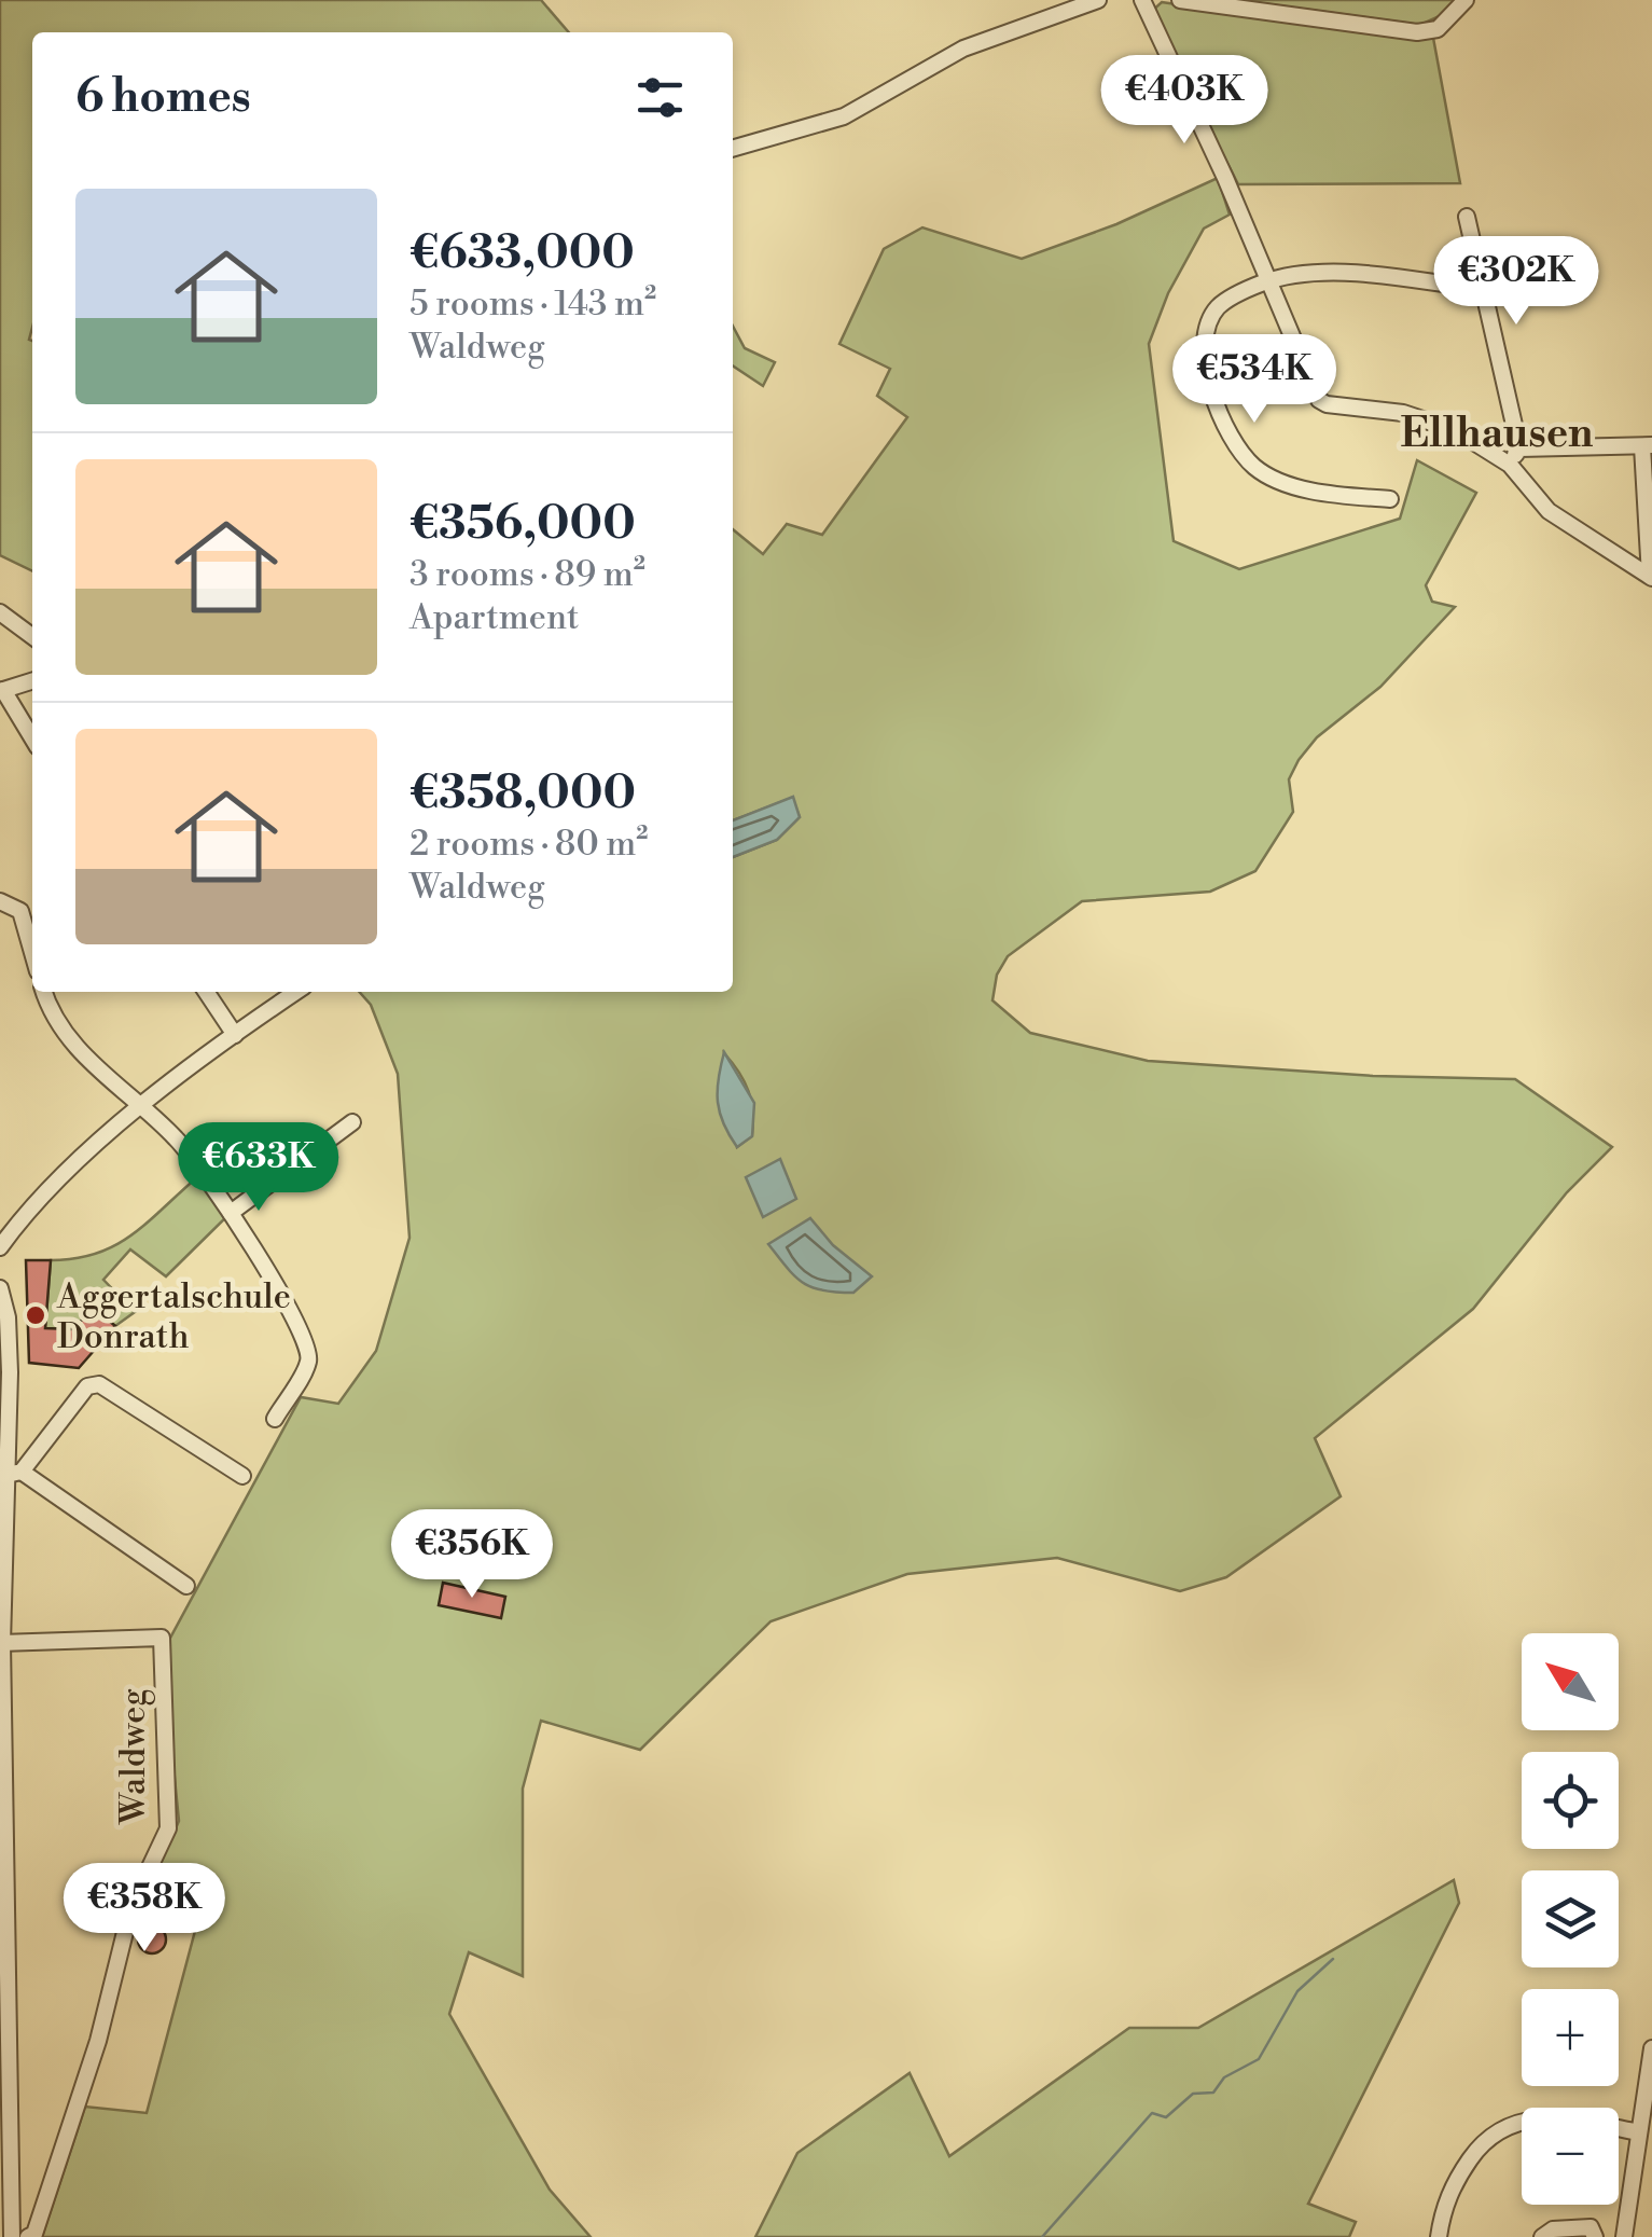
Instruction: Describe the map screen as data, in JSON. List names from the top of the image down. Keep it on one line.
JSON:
{"streets":{"street":["Waldweg"]},"districts":["Ellhausen"],"places":["Aggertalschule Donrath"],"north":"top left","page":{"heading":"6 homes","price":["€403K","€302K","€534K","€633K","€356K","€358K"],"list":[{"name":"€633,000","note":"5 rooms · 143 m² · Waldweg"},{"name":"€356,000","note":"3 rooms · 89 m² · Apartment"},{"name":"€358,000","note":"2 rooms · 80 m² · Waldweg"}],"map_buttons":["+","−"]}}
